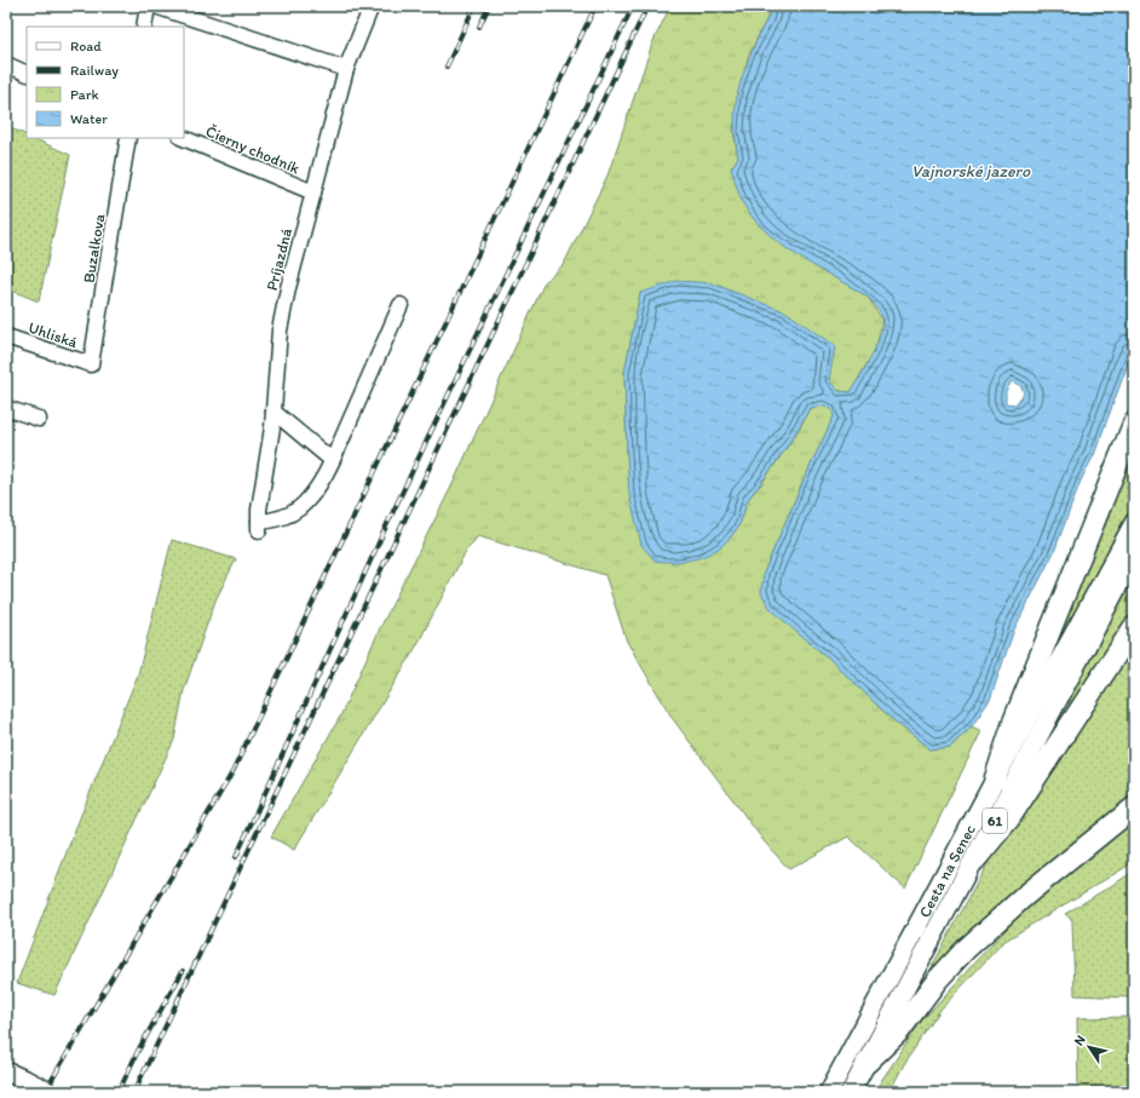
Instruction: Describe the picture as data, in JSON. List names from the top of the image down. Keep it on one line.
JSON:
{"streets":{"main road":["61","Cesta na Senec"],"street":["Čierny chodník","Buzalkova","Príjazdná","Uhliská"]},"crossings":[["Čierny chodník","Príjazdná"],["Buzalkova","Uhliská"]],"water":["Vajnorské jazero"],"legend":["Road","Railway","Park","Water"],"north":"top left"}
